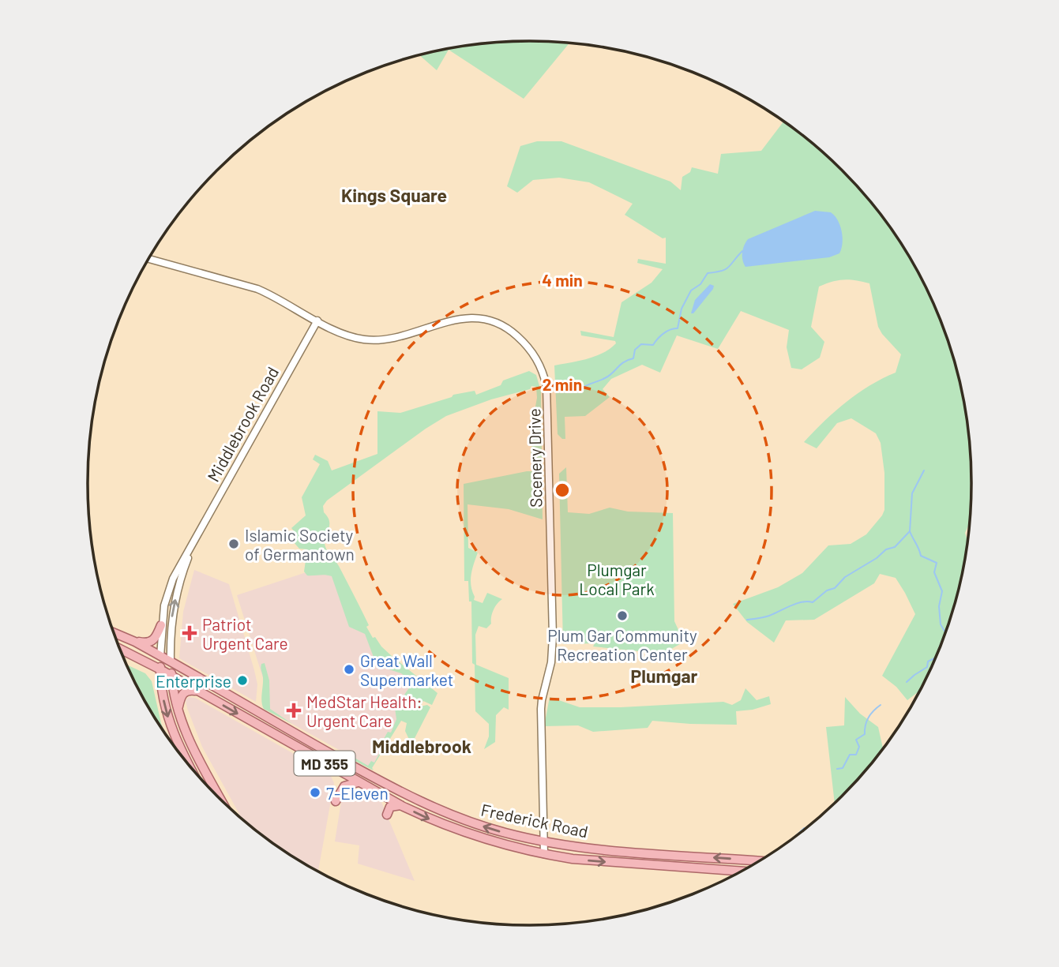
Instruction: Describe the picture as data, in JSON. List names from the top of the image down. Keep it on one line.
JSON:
{"streets":{"main road":["Middlebrook Road","MD 355","Frederick Road"],"street":["Scenery Drive"]},"crossings":[["Middlebrook Road","Scenery Drive"],["Middlebrook Road","Frederick Road"],["Scenery Drive","Frederick Road"]],"districts":["Kings Square","Plumgar","Middlebrook"],"parks":["Plumgar Local Park"],"places":{"other":["Islamic Society of Germantown","Plum Gar Community Recreation Center","Great Wall Supermarket","Enterprise","7-Eleven"],"health":["Patriot Urgent Care","MedStar Health: Urgent Care"]},"rings":["4 min","2 min"]}
